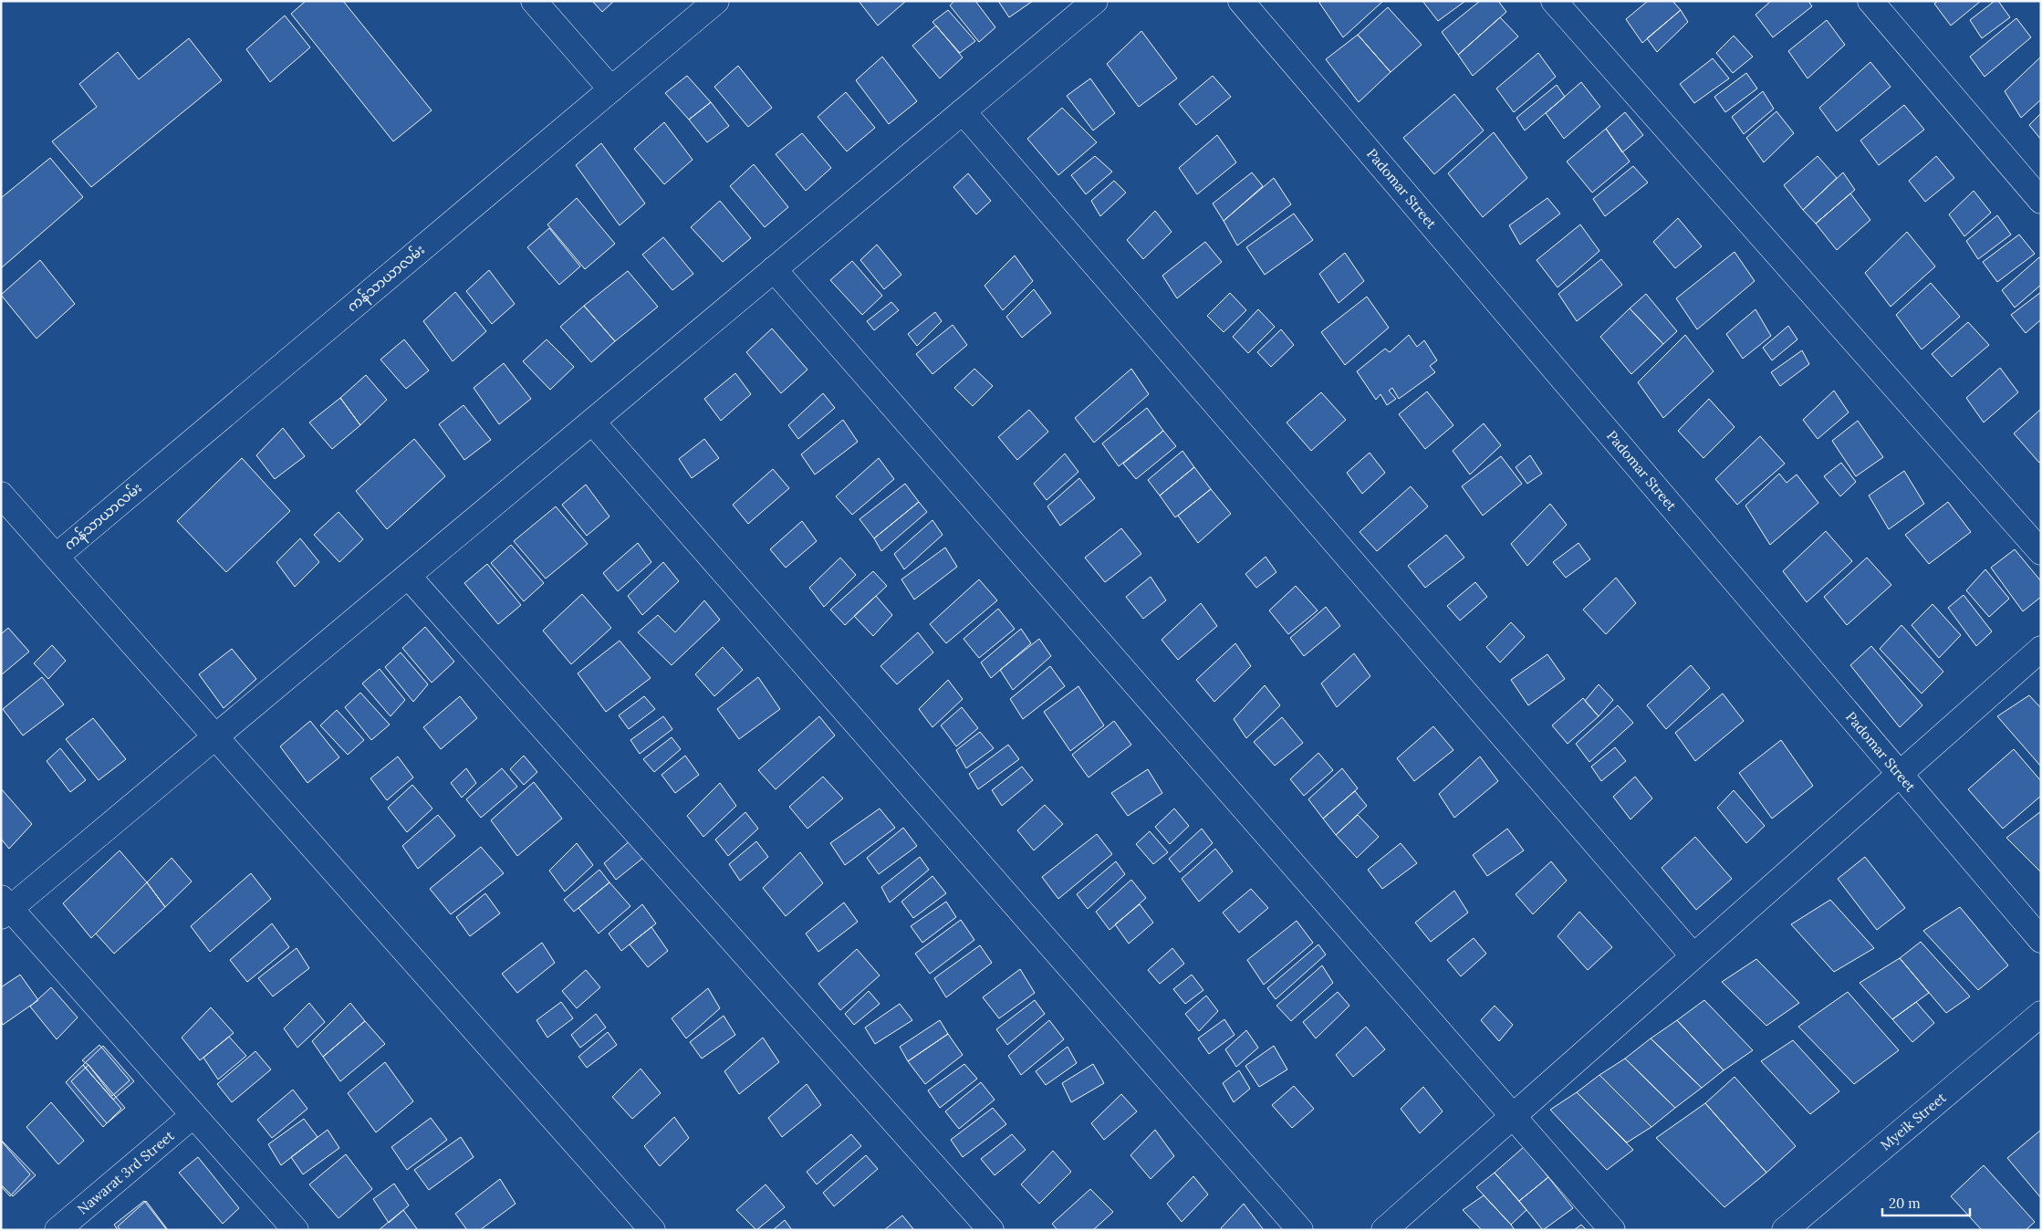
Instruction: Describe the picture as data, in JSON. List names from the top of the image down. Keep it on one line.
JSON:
{"streets":{"street":["Padomar Street","ကန်သာယာလမ်း","Myeik Street","Nawarat 3rd Street"]},"scale_bar":"20 m"}
